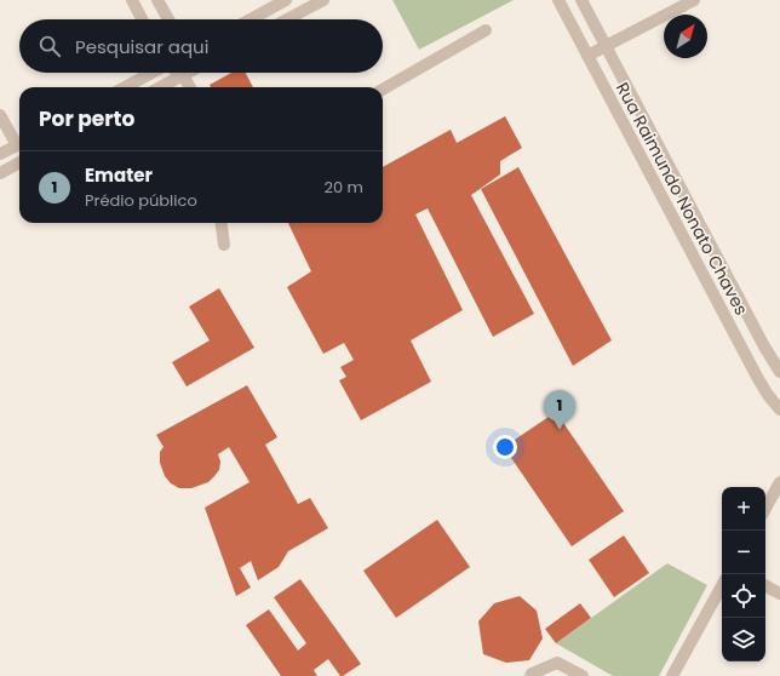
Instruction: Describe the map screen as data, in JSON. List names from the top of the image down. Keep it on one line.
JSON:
{"streets":{"street":["Rua Raimundo Nonato Chaves"]},"north":"top right","page":{"search":"Pesquisar aqui","heading":"Por perto","list":[{"mark":"1","name":"Emater","note":"Prédio público","value":"20 m"}],"pins":"1","map_buttons":["+","−"]}}
